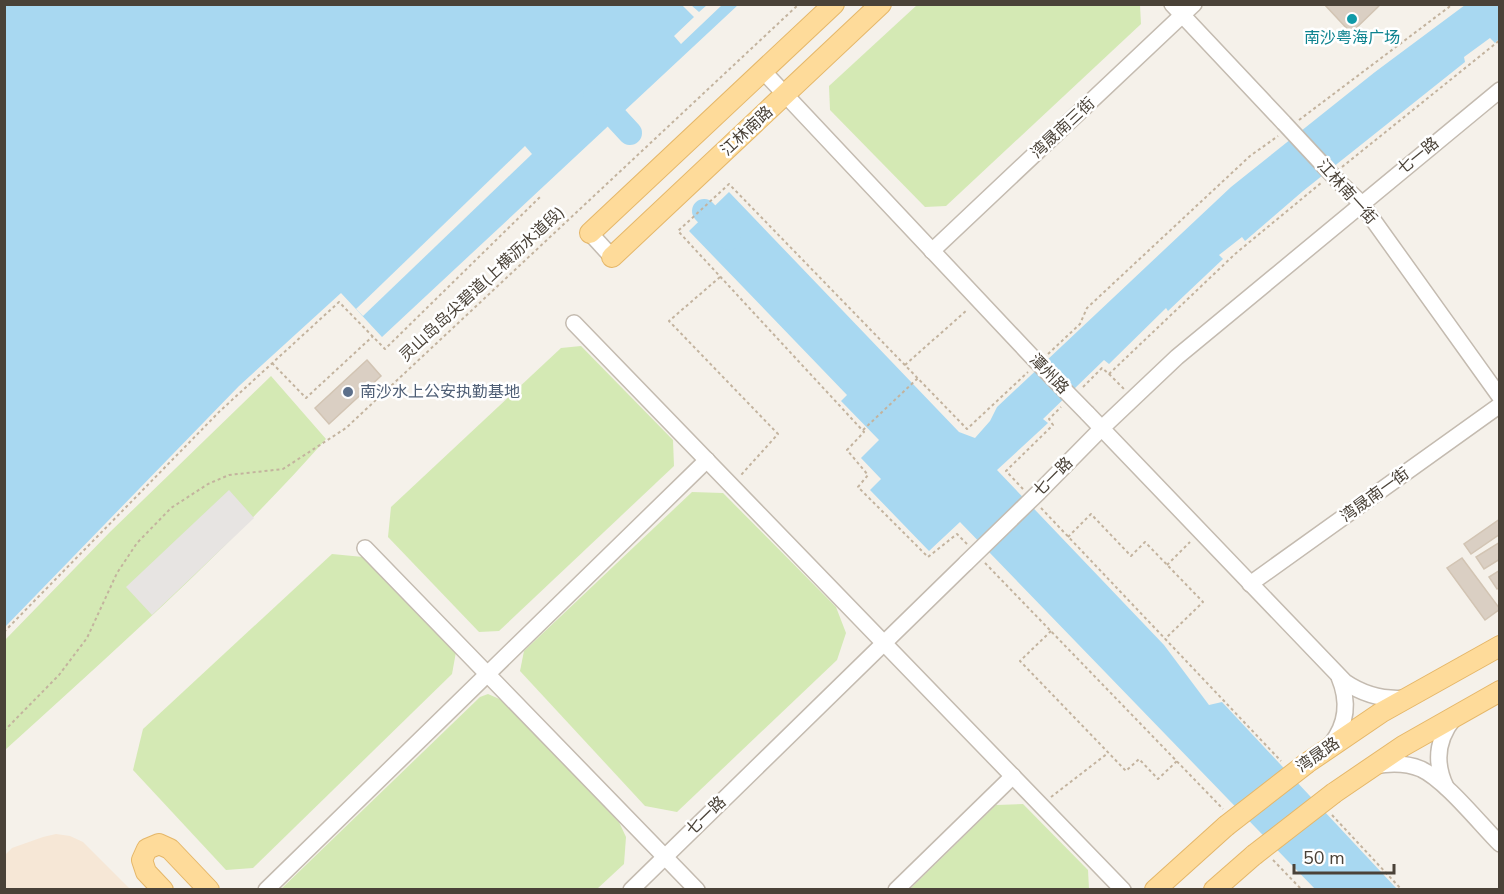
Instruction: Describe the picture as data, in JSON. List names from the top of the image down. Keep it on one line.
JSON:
{"streets":{"main road":["江林南路","湾晟路"],"street":["湾晟南三街","七一路","江林南一街","潭州路","湾晟南一街"],"path":["灵山岛岛尖碧道(上横沥水道段)"]},"crossings":[["湾晟南三街","江林南一街"],["湾晟南三街","潭州路"],["江林南路","潭州路"],["七一路","江林南一街"],["七一路","潭州路"],["潭州路","湾晟南一街"],["潭州路","湾晟路"]],"places":["南沙粤海广场","南沙水上公安执勤基地"],"scale_bar":"50 m"}
